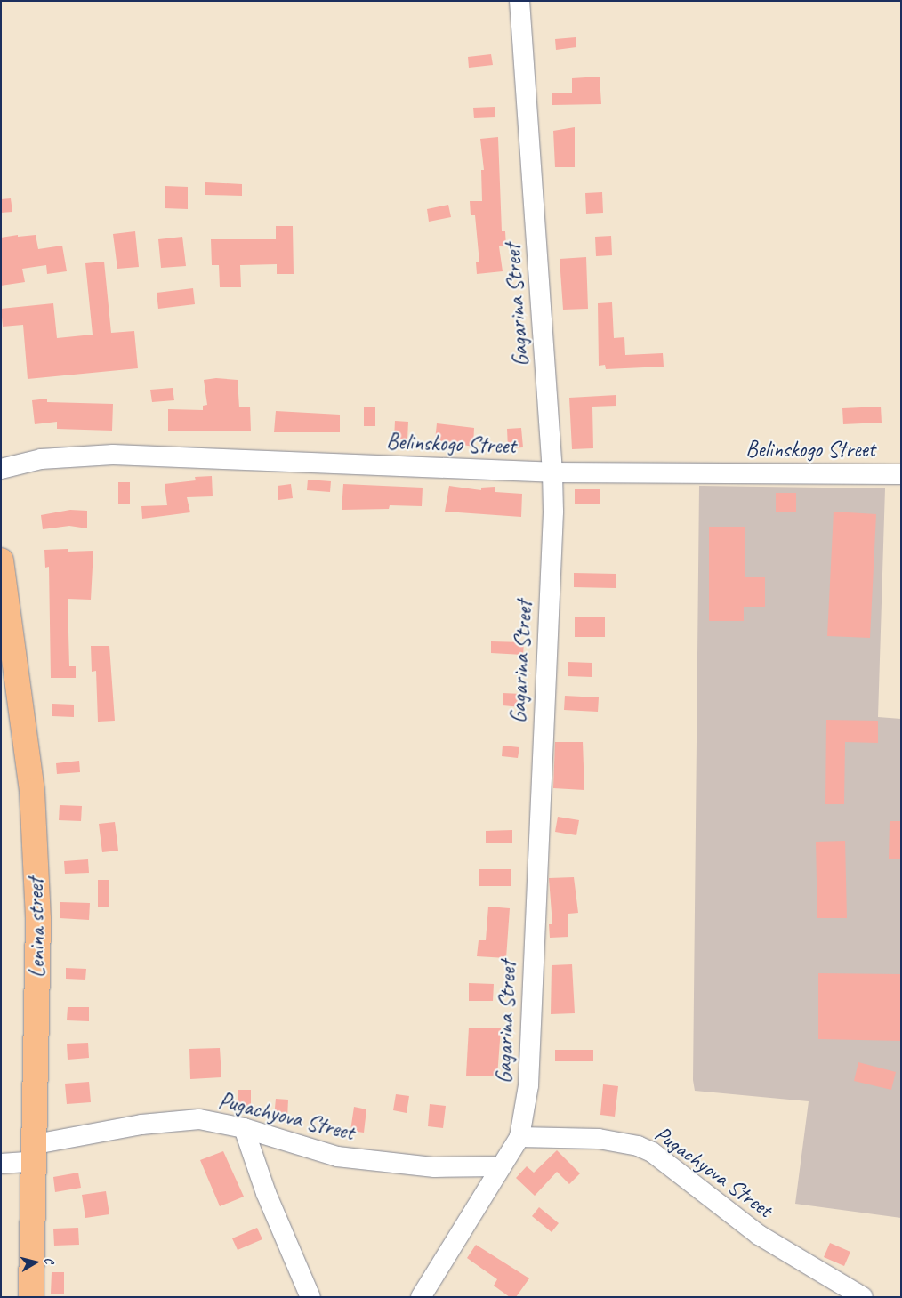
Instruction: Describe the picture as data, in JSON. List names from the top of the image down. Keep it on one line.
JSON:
{"streets":{"main road":["Lenina street"],"street":["Gagarina Street","Belinskogo Street","Pugachyova Street"]},"crossings":[["Gagarina Street","Belinskogo Street"],["Gagarina Street","Pugachyova Street"],["Lenina street","Pugachyova Street"]],"north":"right"}
